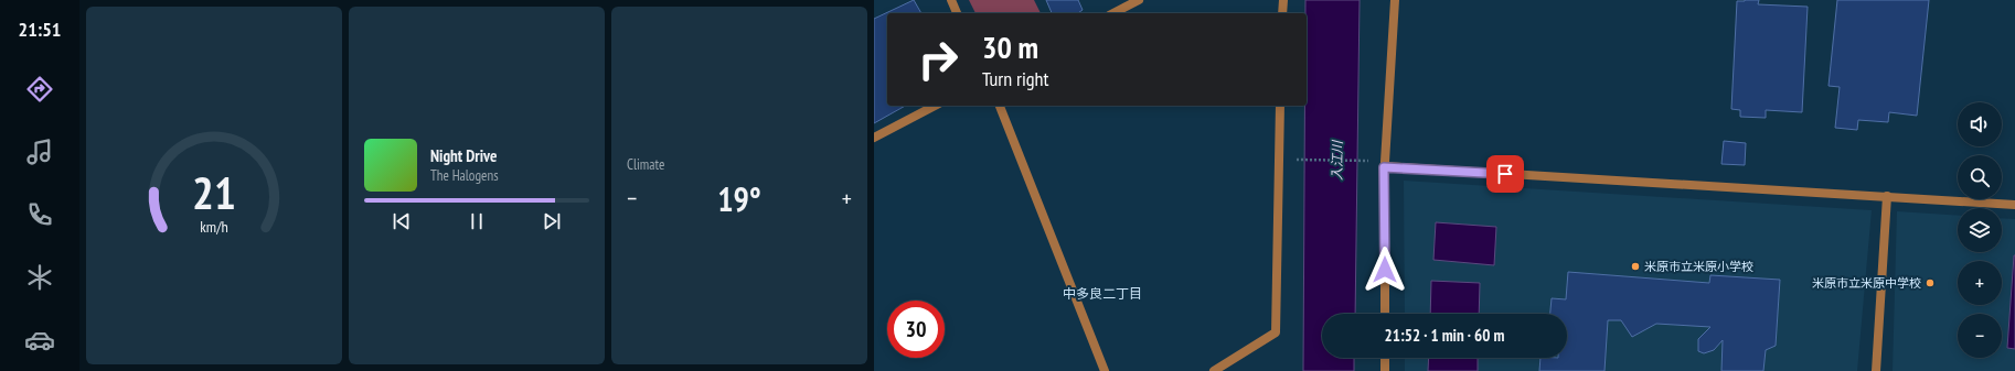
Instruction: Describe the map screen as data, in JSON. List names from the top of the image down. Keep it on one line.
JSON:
{"districts":["中多良二丁目"],"water":["入江川"],"places":["米原市立米原小学校","米原市立米原中学校"],"page":{"tabs":"21:51","tile":"Climate","turn":["30 m","Turn right"],"map_buttons":["+","−"],"song":["Night Drive","The Halogens"],"heat":["−","19°","+"],"limit":"30","trip":"21:52 · 1 min · 60 m","gauge":["21","km/h"]}}
